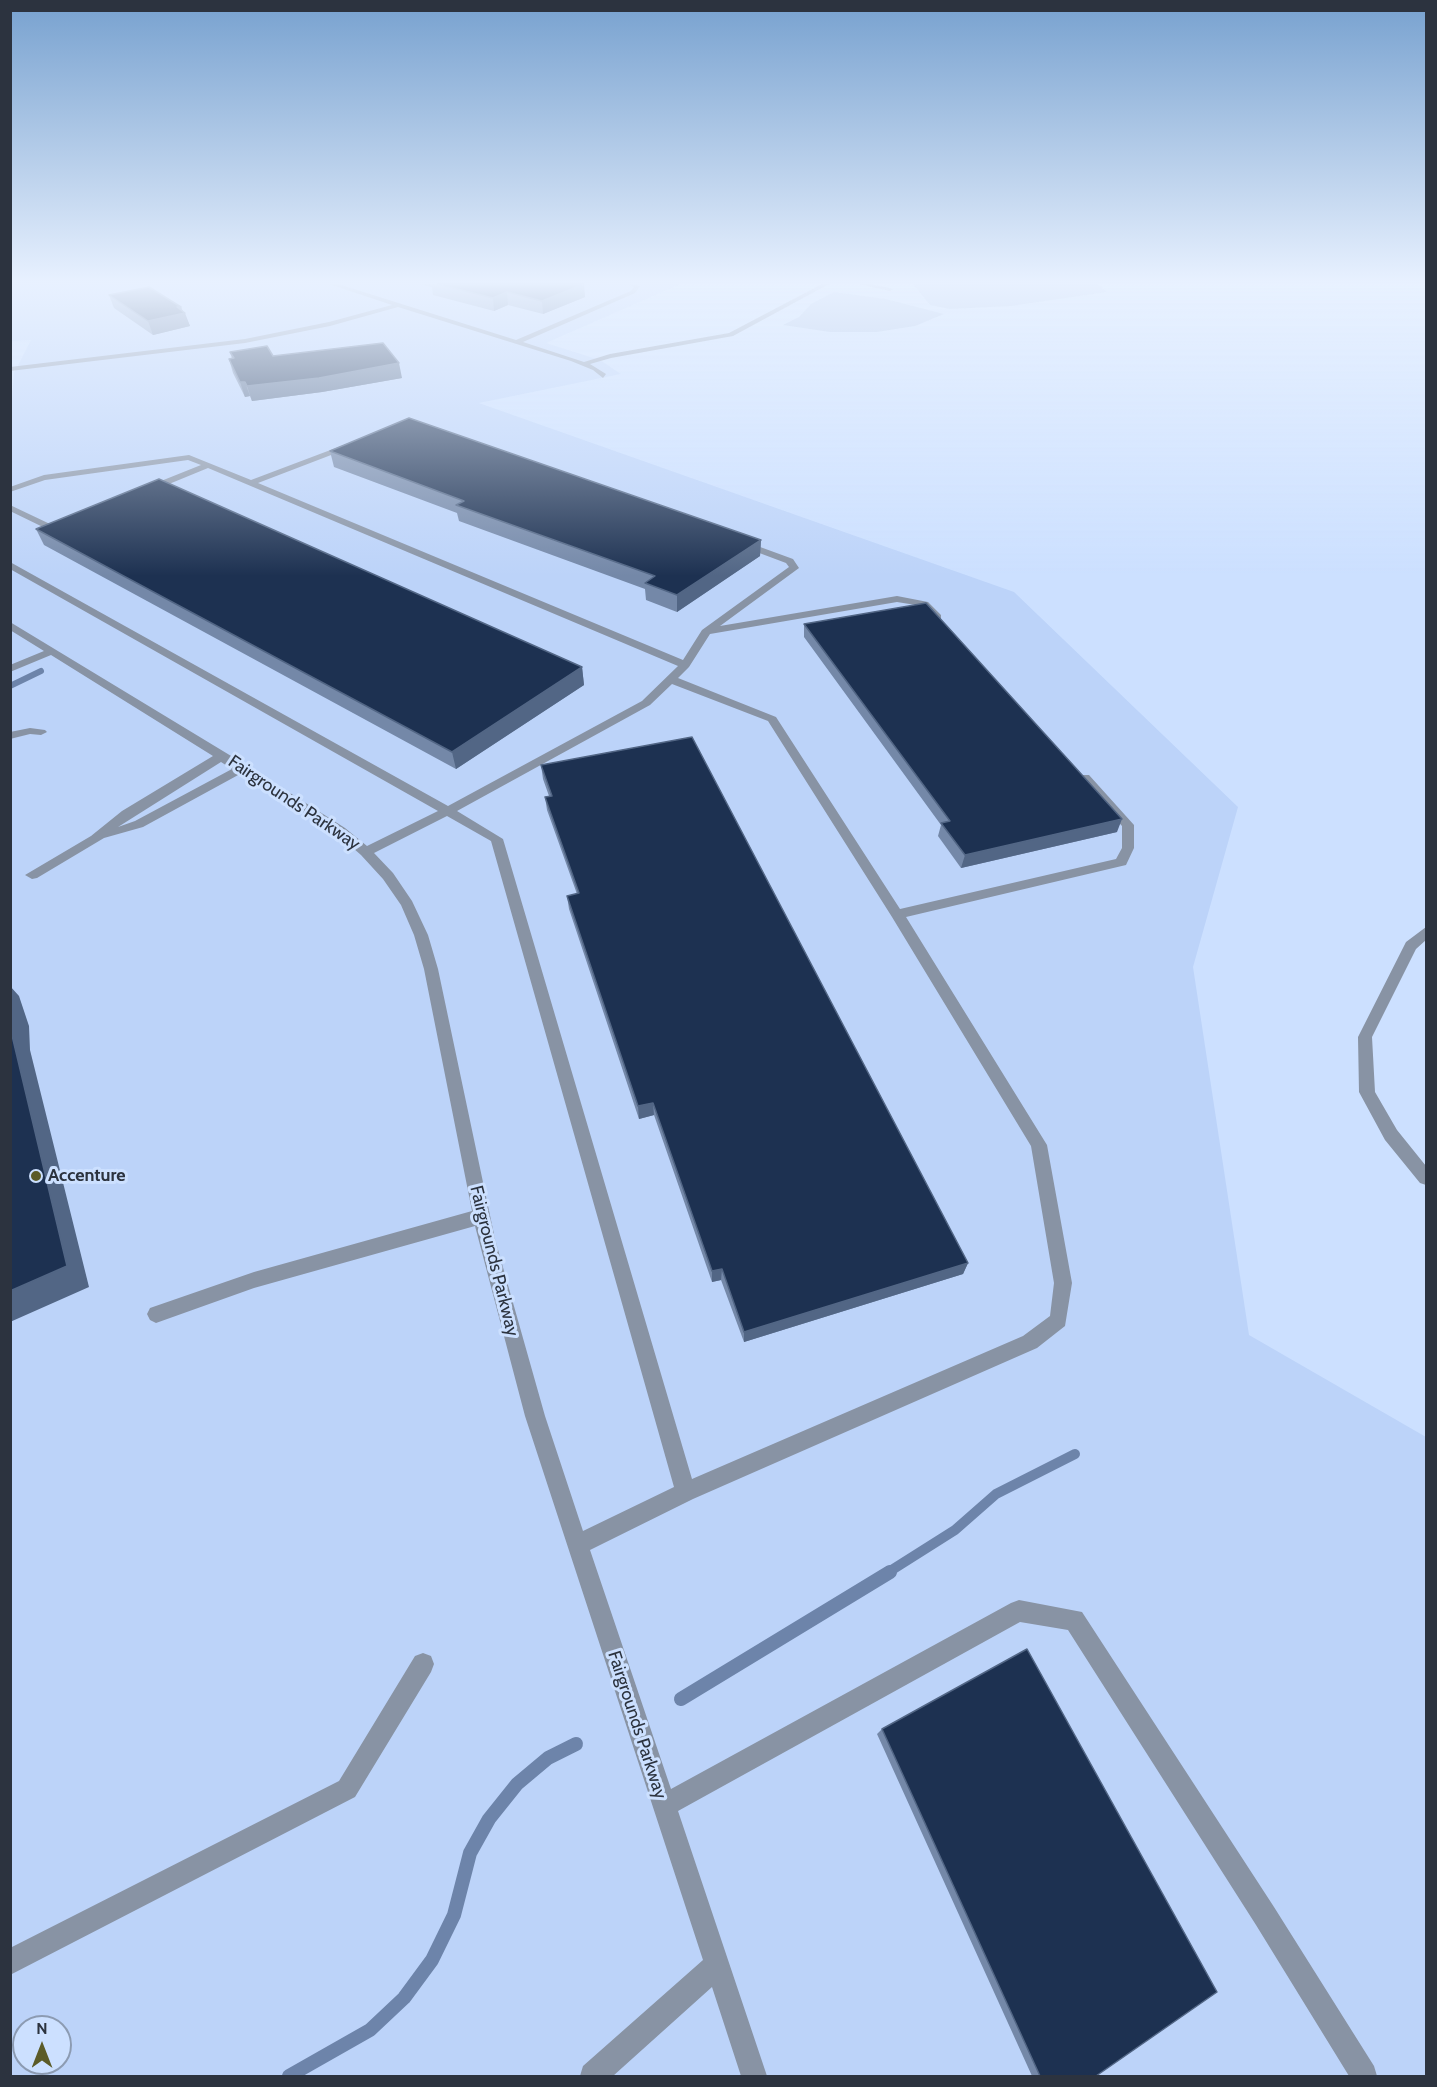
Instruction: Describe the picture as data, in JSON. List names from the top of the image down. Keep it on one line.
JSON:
{"streets":{"street":["Fairgrounds Parkway"]},"places":["Accenture"],"north":"top"}
